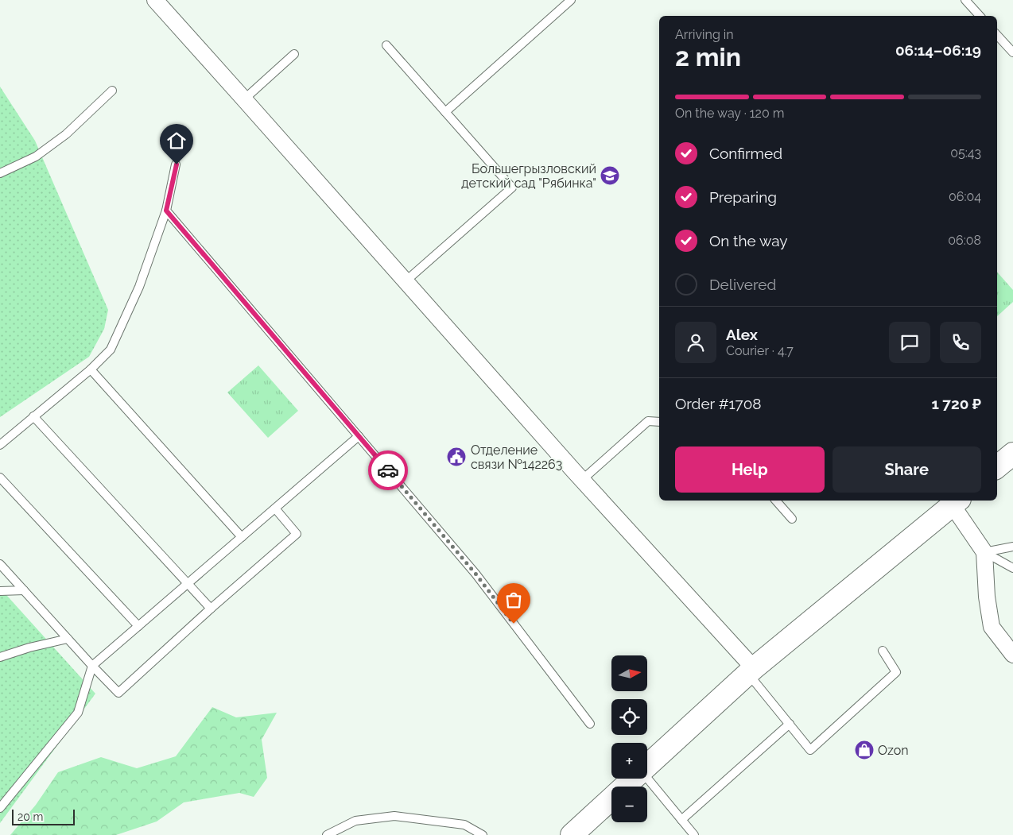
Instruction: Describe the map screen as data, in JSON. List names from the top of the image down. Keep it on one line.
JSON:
{"places":{"school or university":["Большегрызловский детский сад \"Рябинка\""],"public building":["Отделение связи №142263"],"shop":["Ozon"]},"scale_bar":"20 m","north":"right","page":{"heading":["2 min","Arriving in","06:14–06:19"],"panel":["Alex","Courier · 4.7","Order #1708","1 720 ₽"],"bar":"On the way · 120 m","list":[["Confirmed","05:43"],["Preparing","06:04"],["On the way","06:08"],"Delivered"],"buttons":["Help","Share"],"map_buttons":["+","−"],"scale":"20 m"}}
